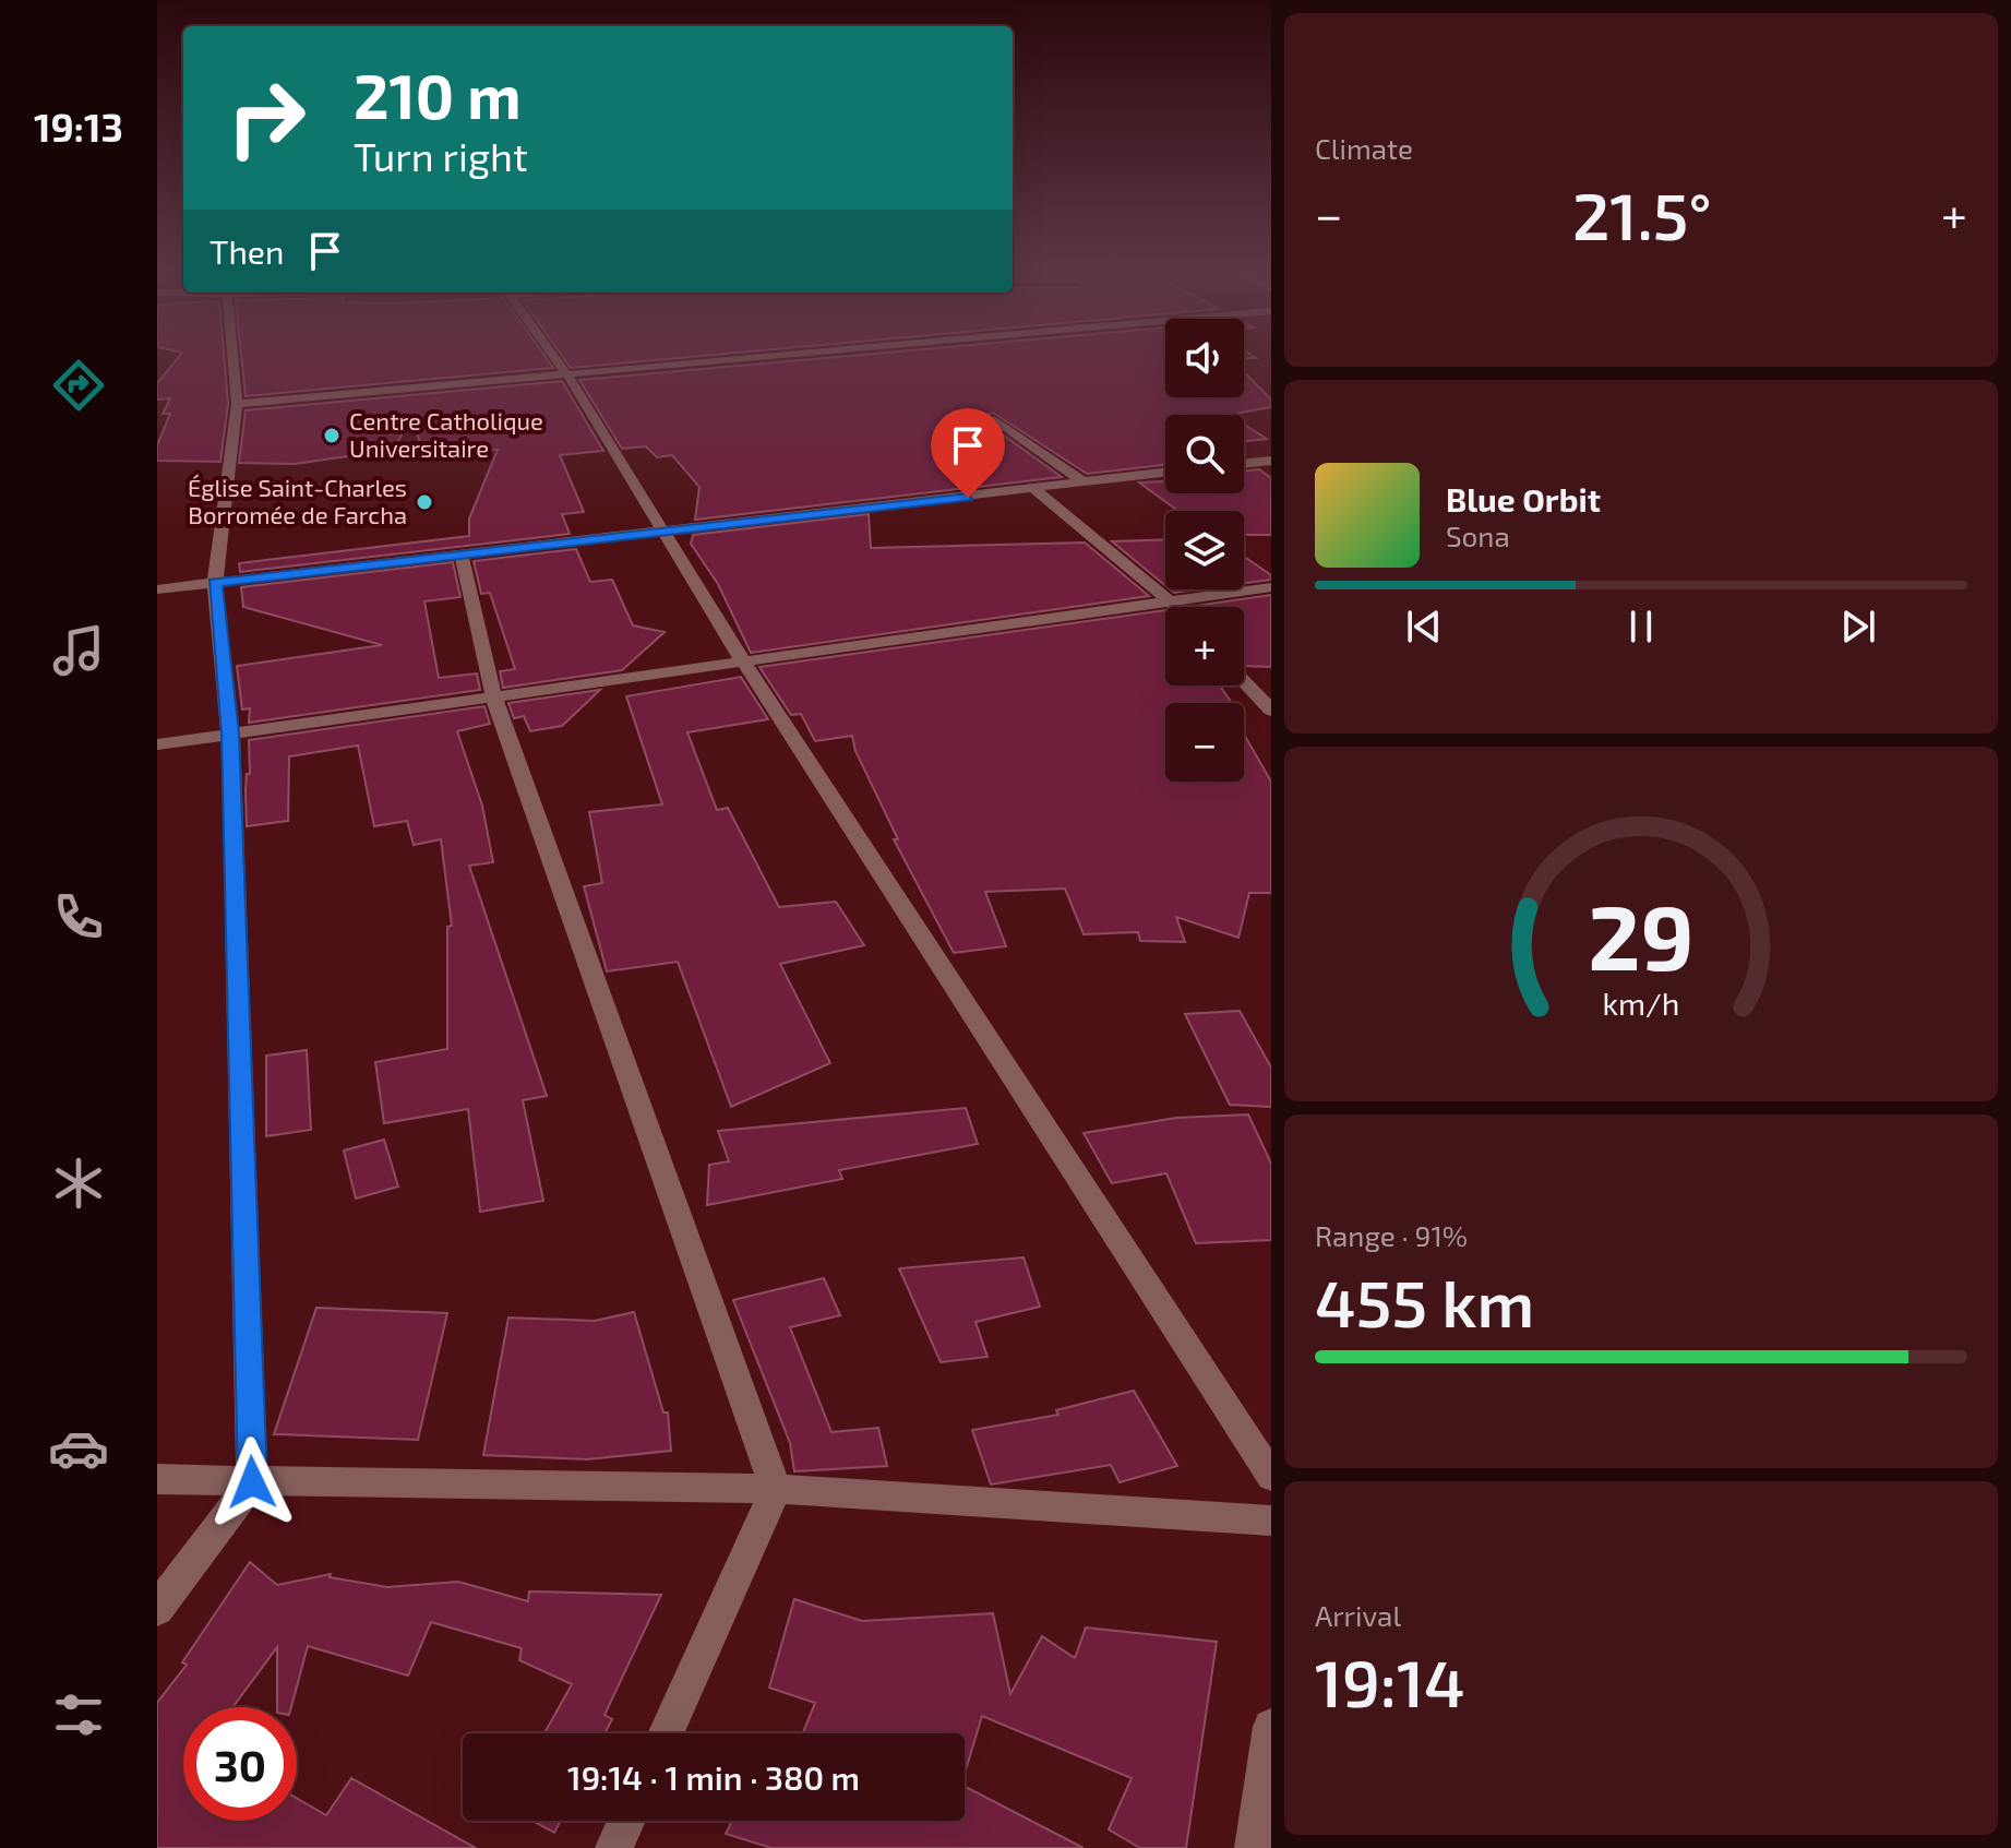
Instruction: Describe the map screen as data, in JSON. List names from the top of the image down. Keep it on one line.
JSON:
{"places":["Centre Catholique Universitaire","Église Saint-Charles Borromée de Farcha"],"page":{"tabs":"19:13","tile":["Climate",["Range · 91%","455 km"],["Arrival","19:14"]],"turn":["210 m","Turn right"],"heat":["−","21.5°","+"],"then":"Then","map_buttons":["+","−"],"song":["Blue Orbit","Sona"],"limit":"30","trip":"19:14 · 1 min · 380 m","gauge":["29","km/h"]}}
